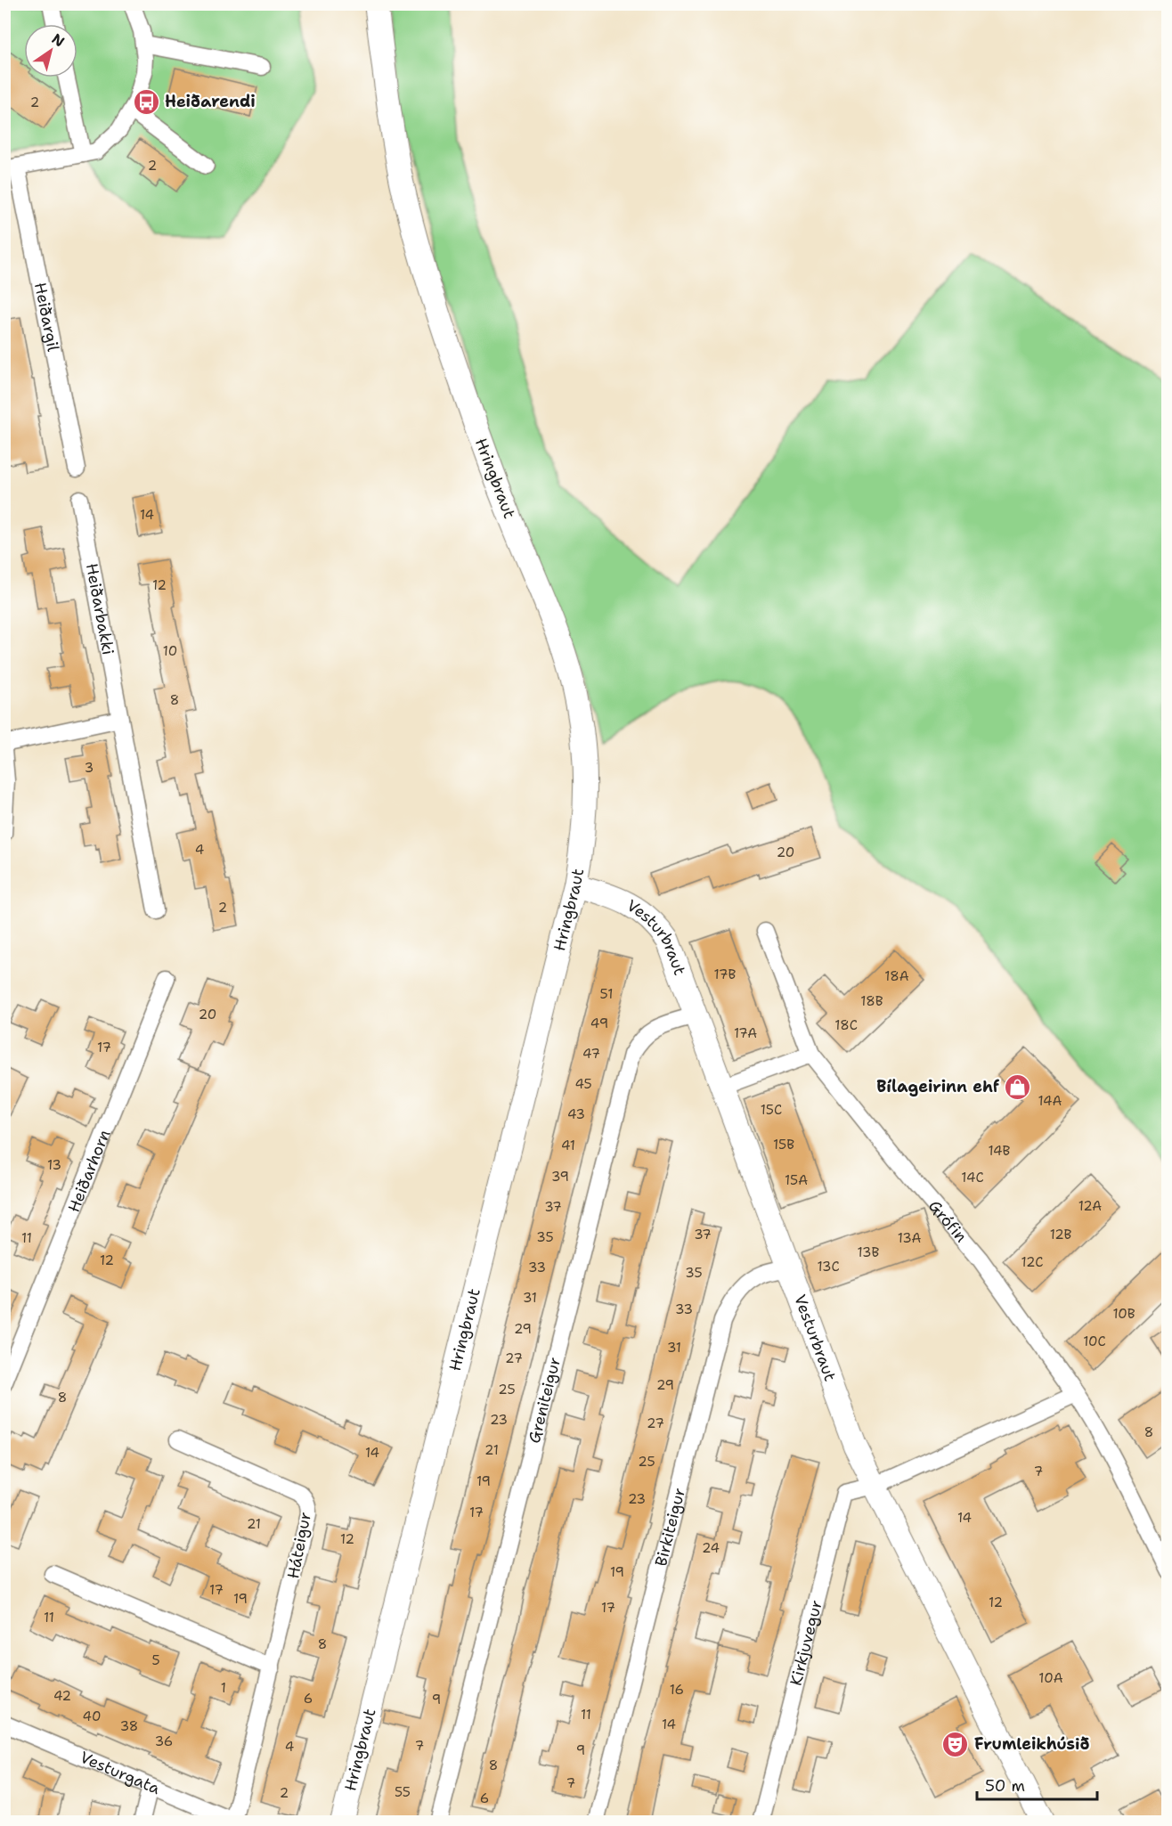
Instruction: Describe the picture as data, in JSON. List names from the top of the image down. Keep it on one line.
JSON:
{"streets":{"main road":["Hringbraut","Vesturbraut"],"street":["Heiðargil","Heiðarbakki","Heiðarhorn","Grófin","Greniteigur","Birkiteigur","Háteigur","Kirkjuvegur","Vesturgata"]},"crossings":[["Hringbraut","Vesturbraut"],["Vesturbraut","Greniteigur"],["Vesturbraut","Birkiteigur"],["Vesturbraut","Kirkjuvegur"],["Háteigur","Vesturgata"]],"places":{"bus stop":["Heiðarendi"],"shop":["Bílageirinn ehf"],"theatre":["Frumleikhúsið"]},"house_numbers":["2","2","14","12","10","8","3","4","20","2","17B","18A","51","18B","20","49","18C","17A","17","47","45","14A","15C","43","15B","41","14B","13","39","14C","15A","12A","37","37","12B","35","11","13A","13B","12","12C","13C","33","35","31","33","10B","29","10C","31","27","29","25","8","23","27","8","21","14","25","7","19","23","17","14","21","12","24","19","17","19","12","17","11","8","5","10A","1","16","42","6","9","11","40","14","38","36","7","4","9","8","7","55","2","6"],"scale_bar":"50 m","north":"top right"}
